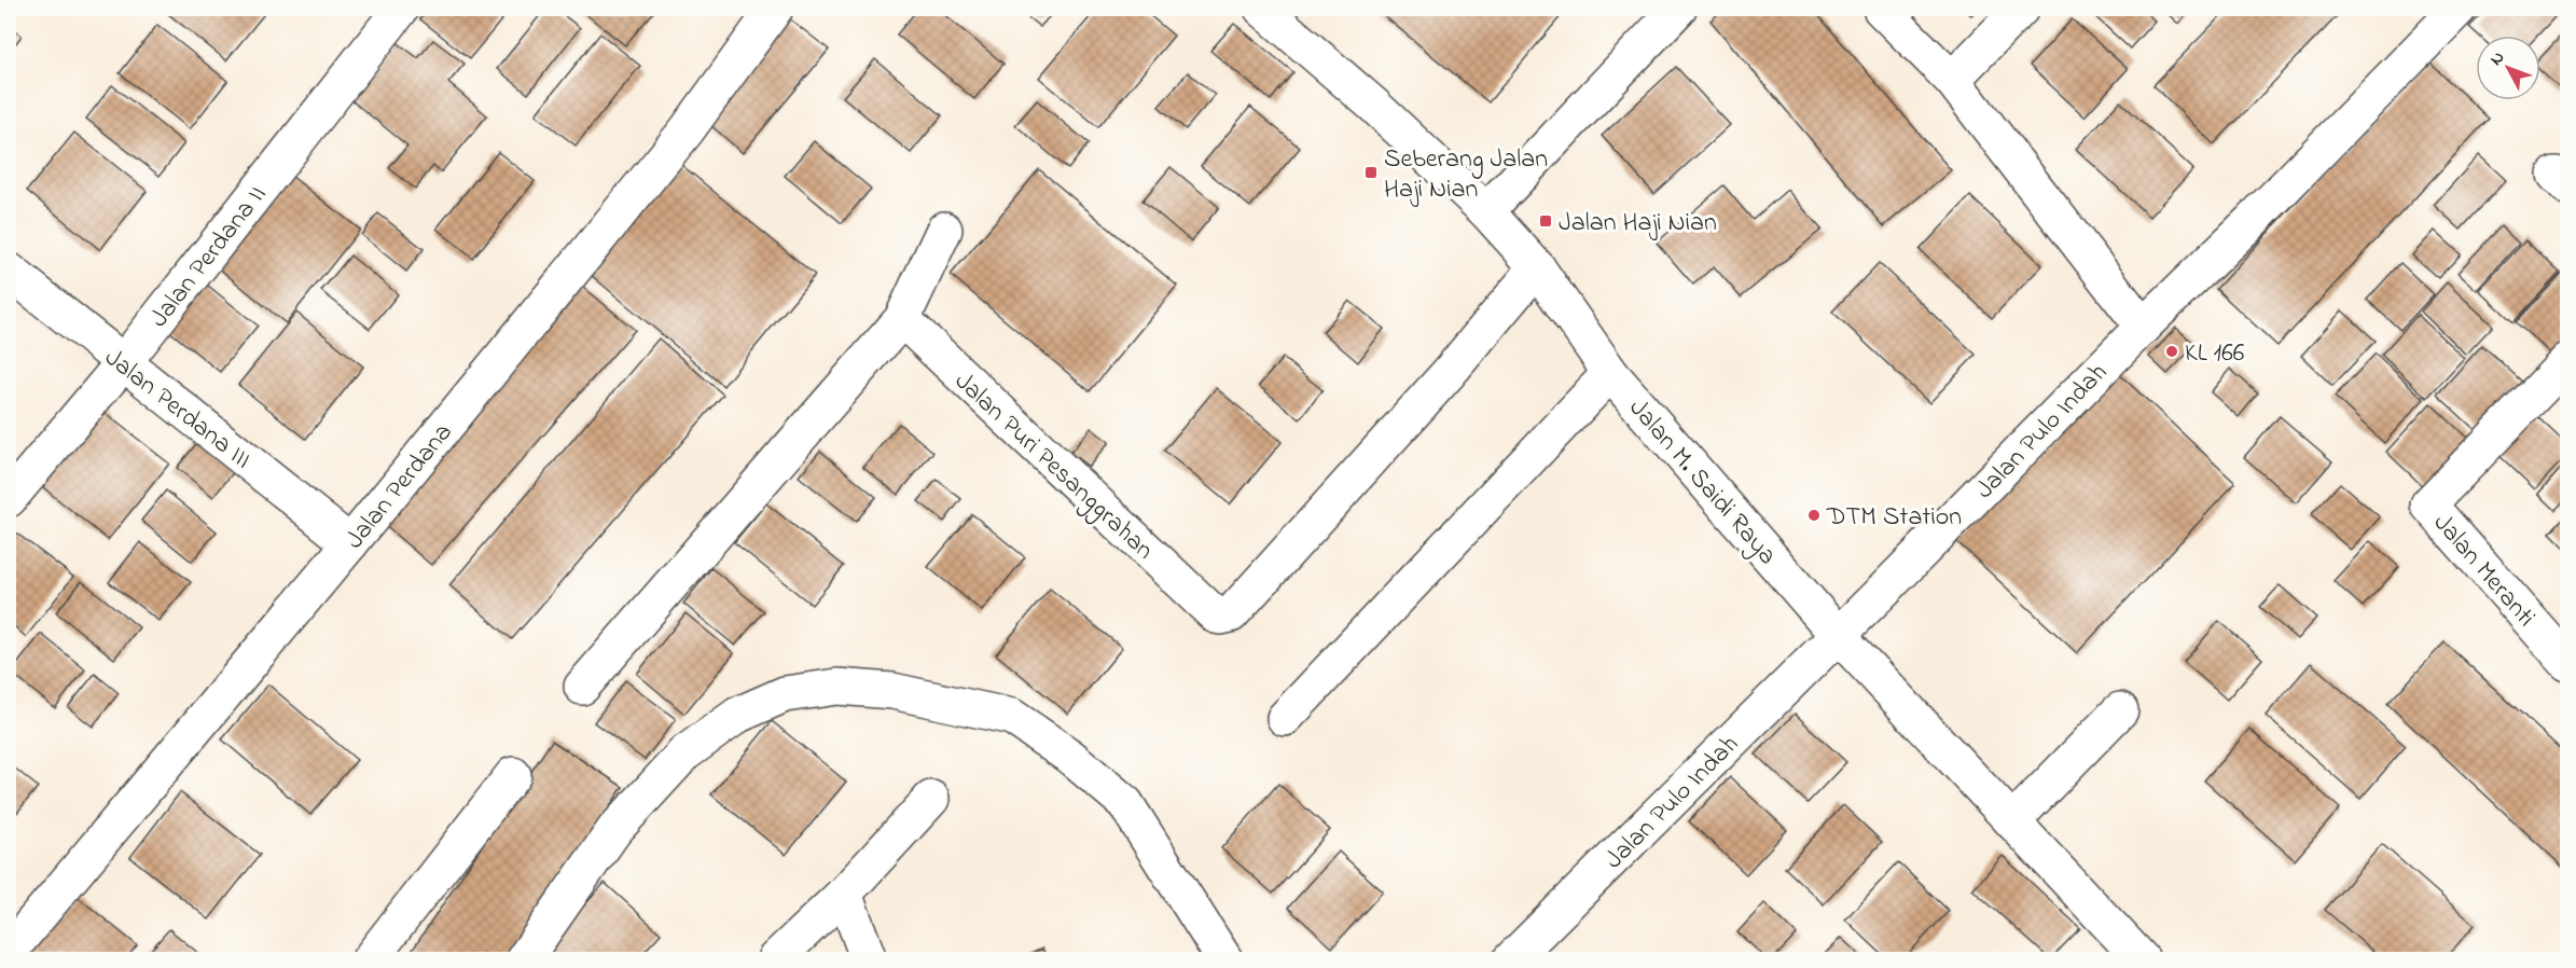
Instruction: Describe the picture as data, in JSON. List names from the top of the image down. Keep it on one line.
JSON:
{"streets":{"street":["Jalan Perdana II","Jalan Perdana III","Jalan Pulo Indah","Jalan Puri Pesanggrahan","Jalan M. Saidi Raya","Jalan Perdana","Jalan Meranti"]},"crossings":[["Jalan Perdana II","Jalan Perdana III"],["Jalan Perdana III","Jalan Perdana"],["Jalan Pulo Indah","Jalan M. Saidi Raya"],["Jalan Puri Pesanggrahan","Jalan M. Saidi Raya"]],"places":{"transit":["Seberang Jalan Haji Nian","Jalan Haji Nian"],"other":["KL 166","DTM Station"]},"north":"top left"}
